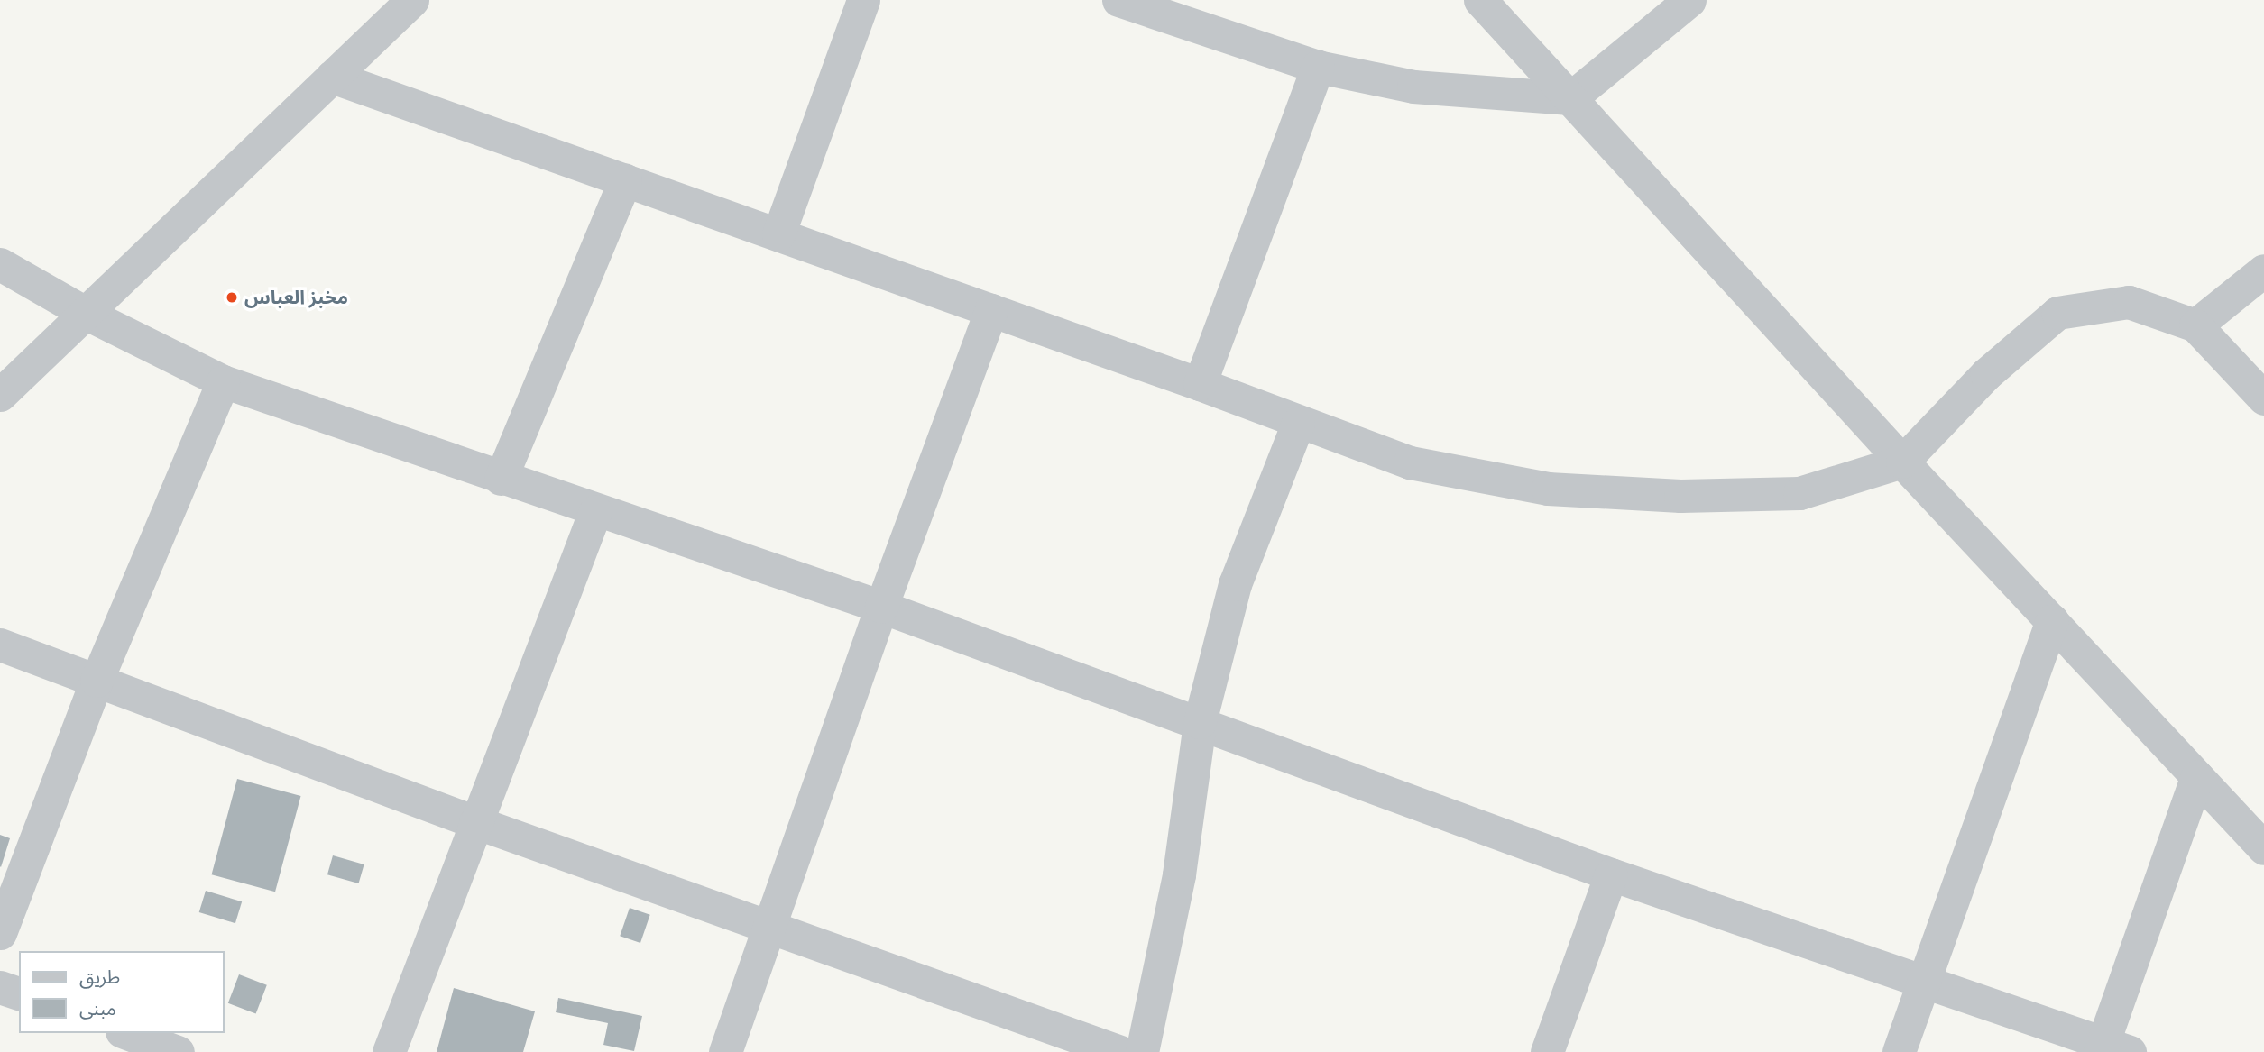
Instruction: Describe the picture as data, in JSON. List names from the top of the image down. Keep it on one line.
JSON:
{"places":["مخبز العباس"],"legend":["طريق","مبنى"]}
